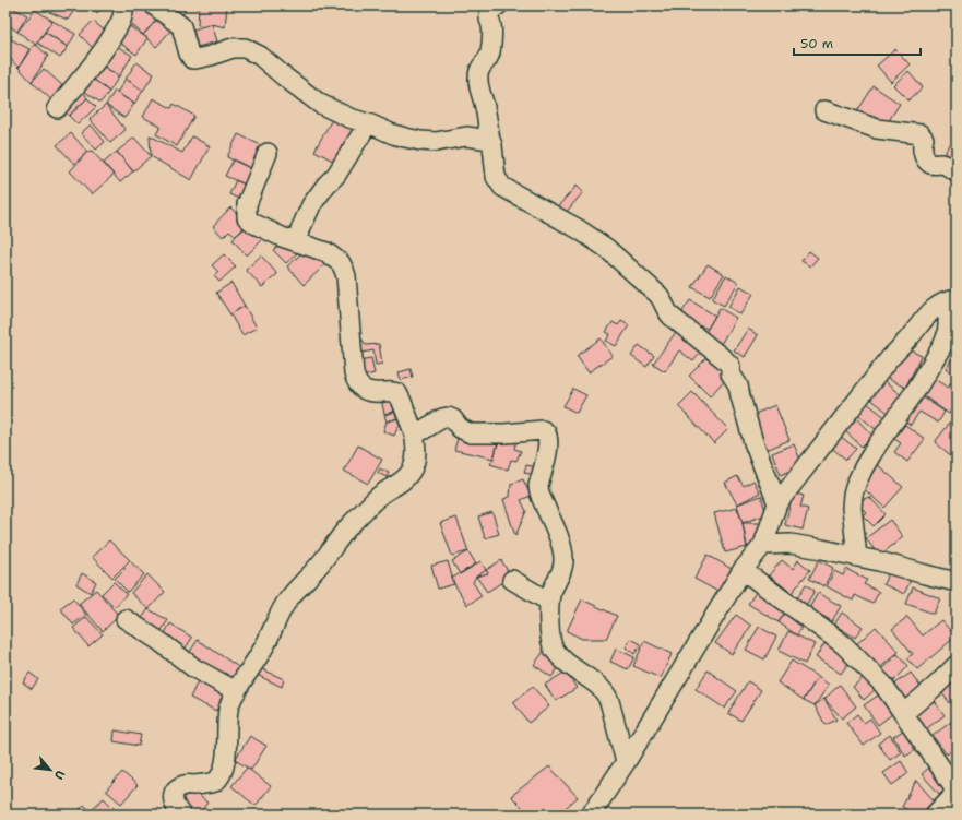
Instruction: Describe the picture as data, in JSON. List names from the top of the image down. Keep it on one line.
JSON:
{"scale_bar":"50 m","north":"bottom right"}
